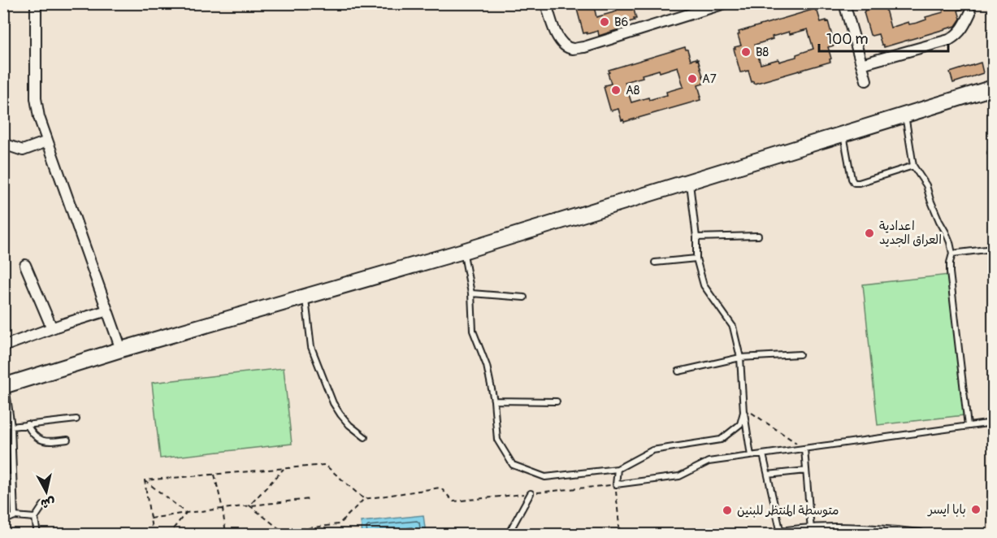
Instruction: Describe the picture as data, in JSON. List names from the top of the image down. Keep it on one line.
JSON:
{"places":["B6","B8","A7","A8","اعدادية العراق الجديد","بابا ايسر","متوسطة المنتظر للبنين"],"scale_bar":"100 m","north":"bottom"}
